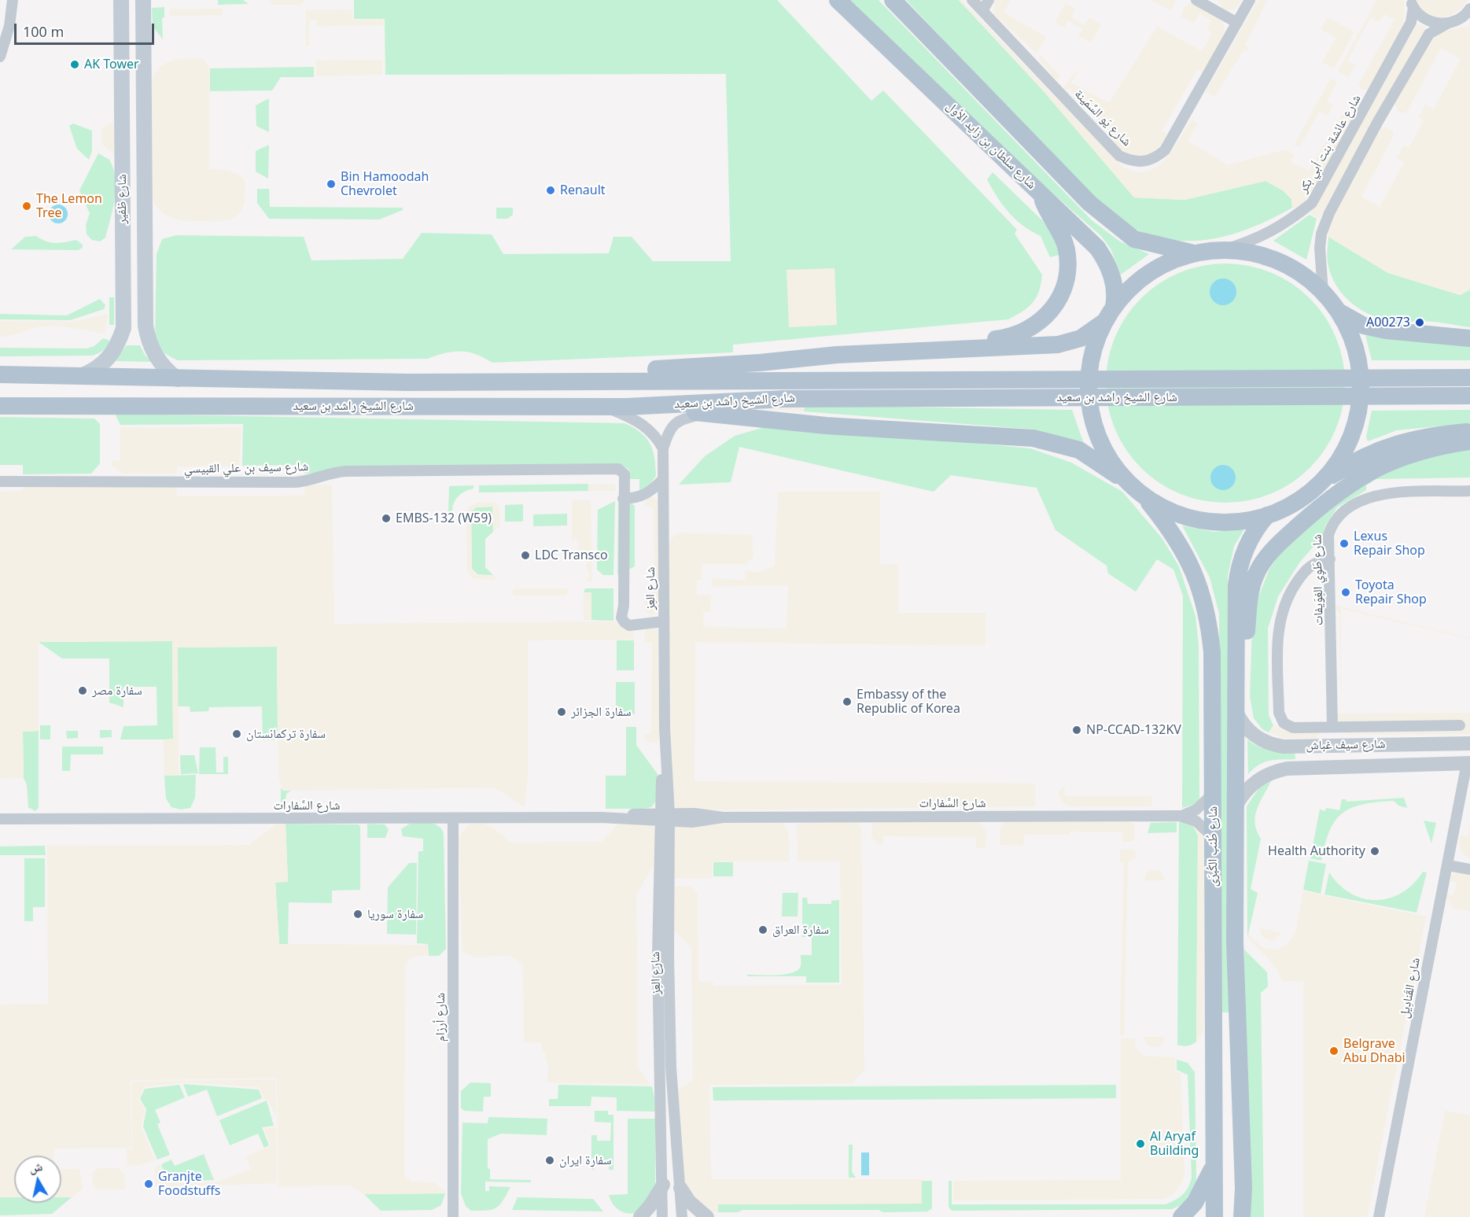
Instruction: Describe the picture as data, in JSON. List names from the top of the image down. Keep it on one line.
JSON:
{"streets":{"main road":["شارع سلطان بن زايد الأول","شارع ظفير","شارع الشيخ راشد بن سعيد","شارع طُنب الكُبرَى"],"street":["شارع يَو السِّمَينة","شارع عائشة بنت أبي بكر","شارع سيف بن علي القبيسي","شارع طَوِي الغِوَيفات","شارع العِز","شارع سيف غباش","شارع السَّفارات","شارع القَنادِيل","شارع أرزام"]},"crossings":[["شارع سلطان بن زايد الأول","شارع طُنب الكُبرَى"],["شارع ظفير","شارع الشيخ راشد بن سعيد"],["شارع سيف بن علي القبيسي","شارع العِز"],["شارع العِز","شارع السَّفارات"],["شارع سيف غباش","شارع طُنب الكُبرَى"],["شارع سيف غباش","شارع القَنادِيل"],["شارع السَّفارات","شارع طُنب الكُبرَى"],["شارع السَّفارات","شارع أرزام"]],"places":["AK Tower","Bin Hamoodah Chevrolet","Renault","The Lemon Tree","A00273","EMBS-132 (W59)","Lexus Repair Shop","LDC Transco","Toyota Repair Shop","سفارة مصر","Embassy of the Republic of Korea","سفارة الجزائر","NP-CCAD-132KV","سفارة تركمانستان","Health Authority","سفارة سوريا","سفارة العراق","Belgrave Abu Dhabi","Al Aryaf Building","سفارة ايران","Granjte Foodstuffs"],"scale_bar":"100 m","north":"top"}
